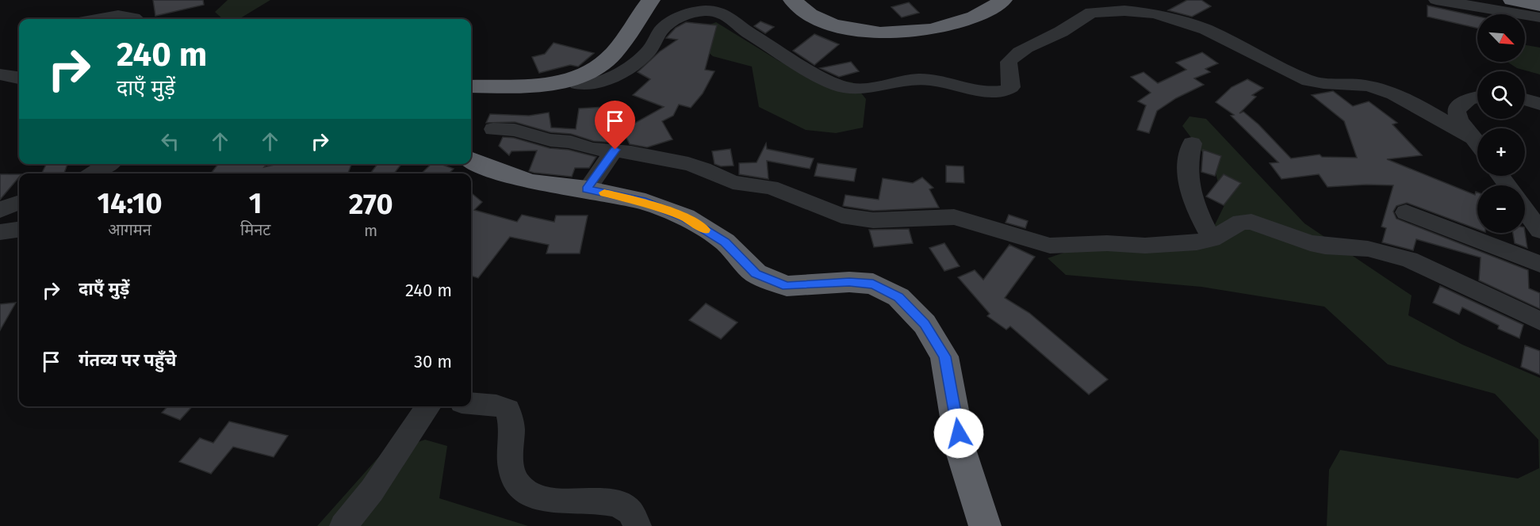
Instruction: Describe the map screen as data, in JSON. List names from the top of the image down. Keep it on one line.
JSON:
{"north":"bottom right","page":{"map_buttons":["+","−"],"turn":["240 m","दाएँ मुड़ें"],"eta":["14:10","आगमन","1","मिनट","270","m"],"list":[{"name":"दाएँ मुड़ें","value":"240 m"},{"name":"गंतव्य पर पहुँचे","value":"30 m"}]}}
